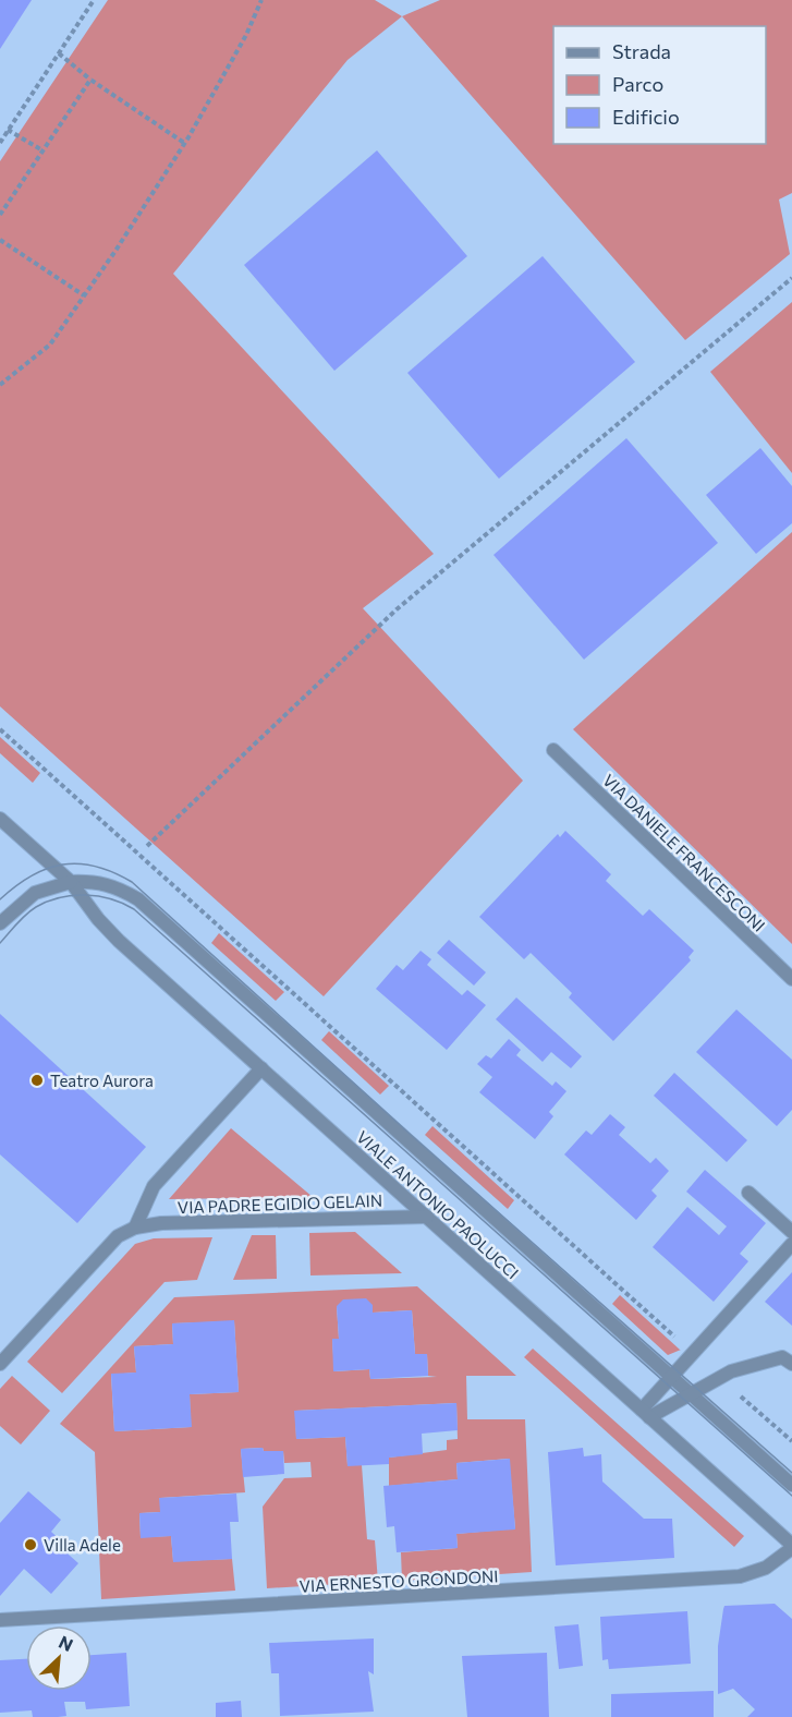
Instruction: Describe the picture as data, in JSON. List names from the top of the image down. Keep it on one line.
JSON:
{"streets":{"street":["VIA DANIELE FRANCESCONI","VIA PADRE EGIDIO GELAIN","VIALE ANTONIO PAOLUCCI","VIA ERNESTO GRONDONI"]},"crossings":[["VIA PADRE EGIDIO GELAIN","VIALE ANTONIO PAOLUCCI"],["VIALE ANTONIO PAOLUCCI","VIA ERNESTO GRONDONI"]],"places":["Teatro Aurora","Villa Adele"],"legend":["Strada","Parco","Edificio"],"north":"top right"}
